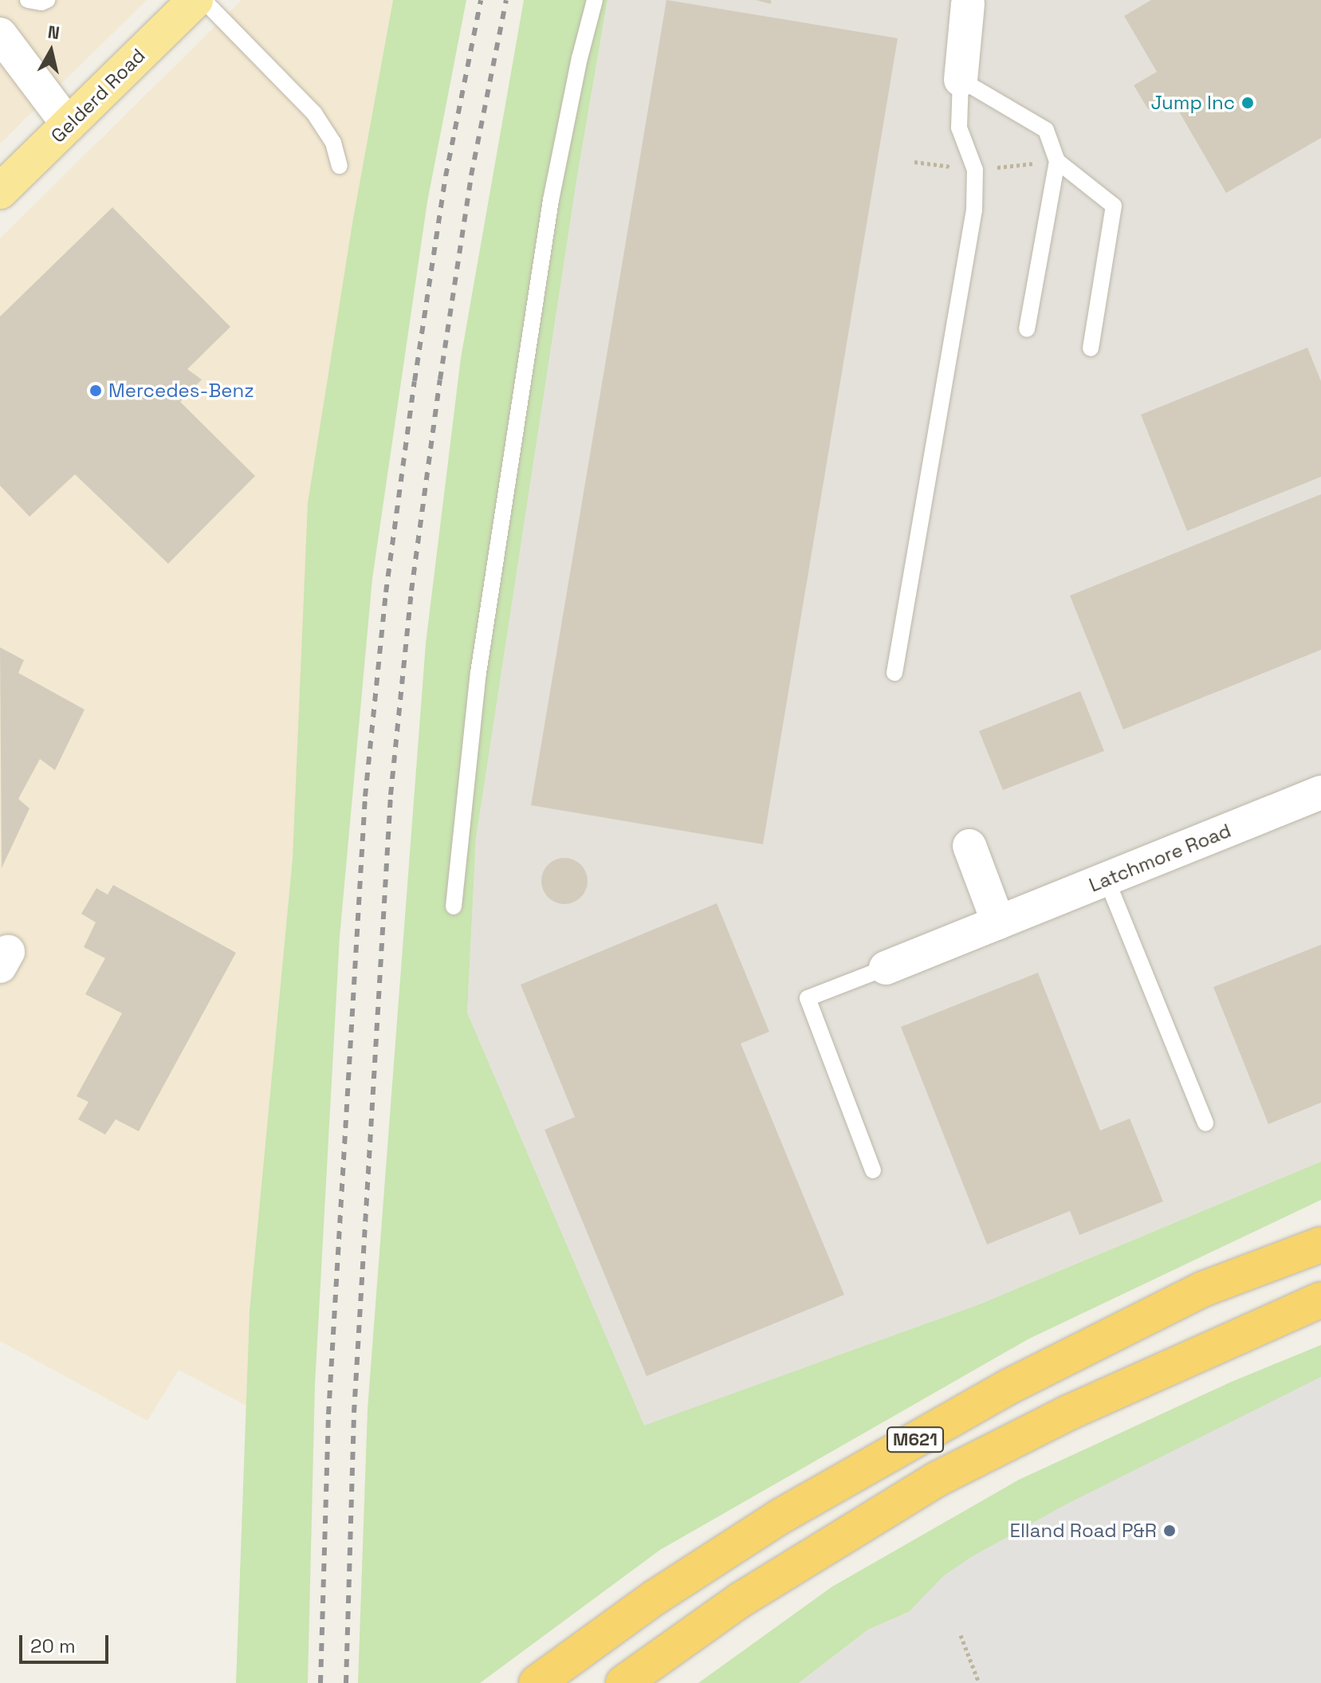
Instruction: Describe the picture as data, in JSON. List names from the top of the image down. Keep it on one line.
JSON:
{"streets":{"highway":["M621"],"main road":["Gelderd Road"],"street":["Latchmore Road"]},"places":["Jump Inc","Mercedes-Benz","Elland Road P&R"],"scale_bar":"20 m","north":"top"}
